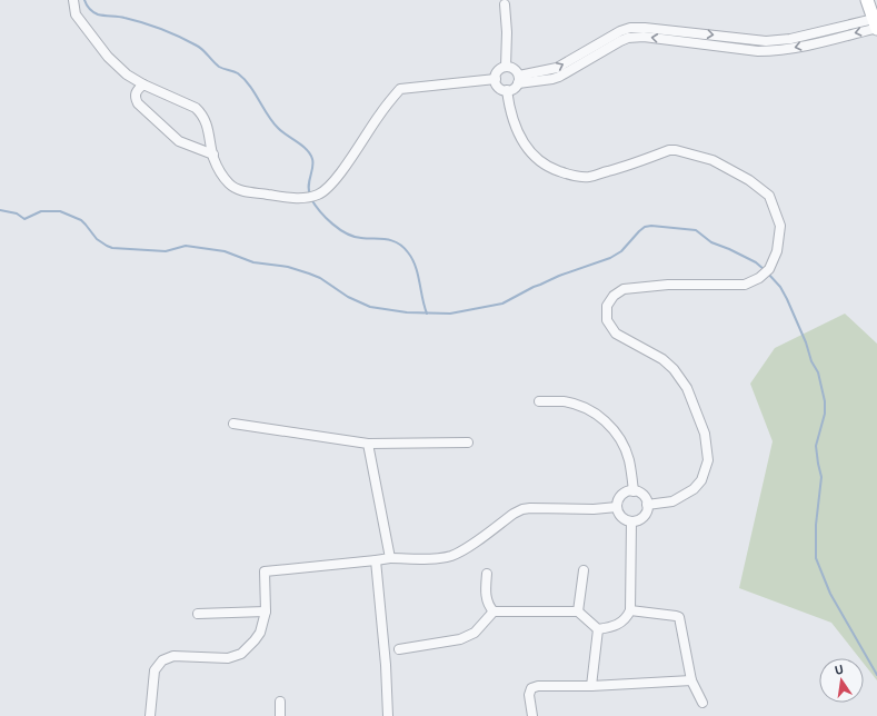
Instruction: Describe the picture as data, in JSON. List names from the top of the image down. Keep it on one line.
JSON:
{"north":"top"}
